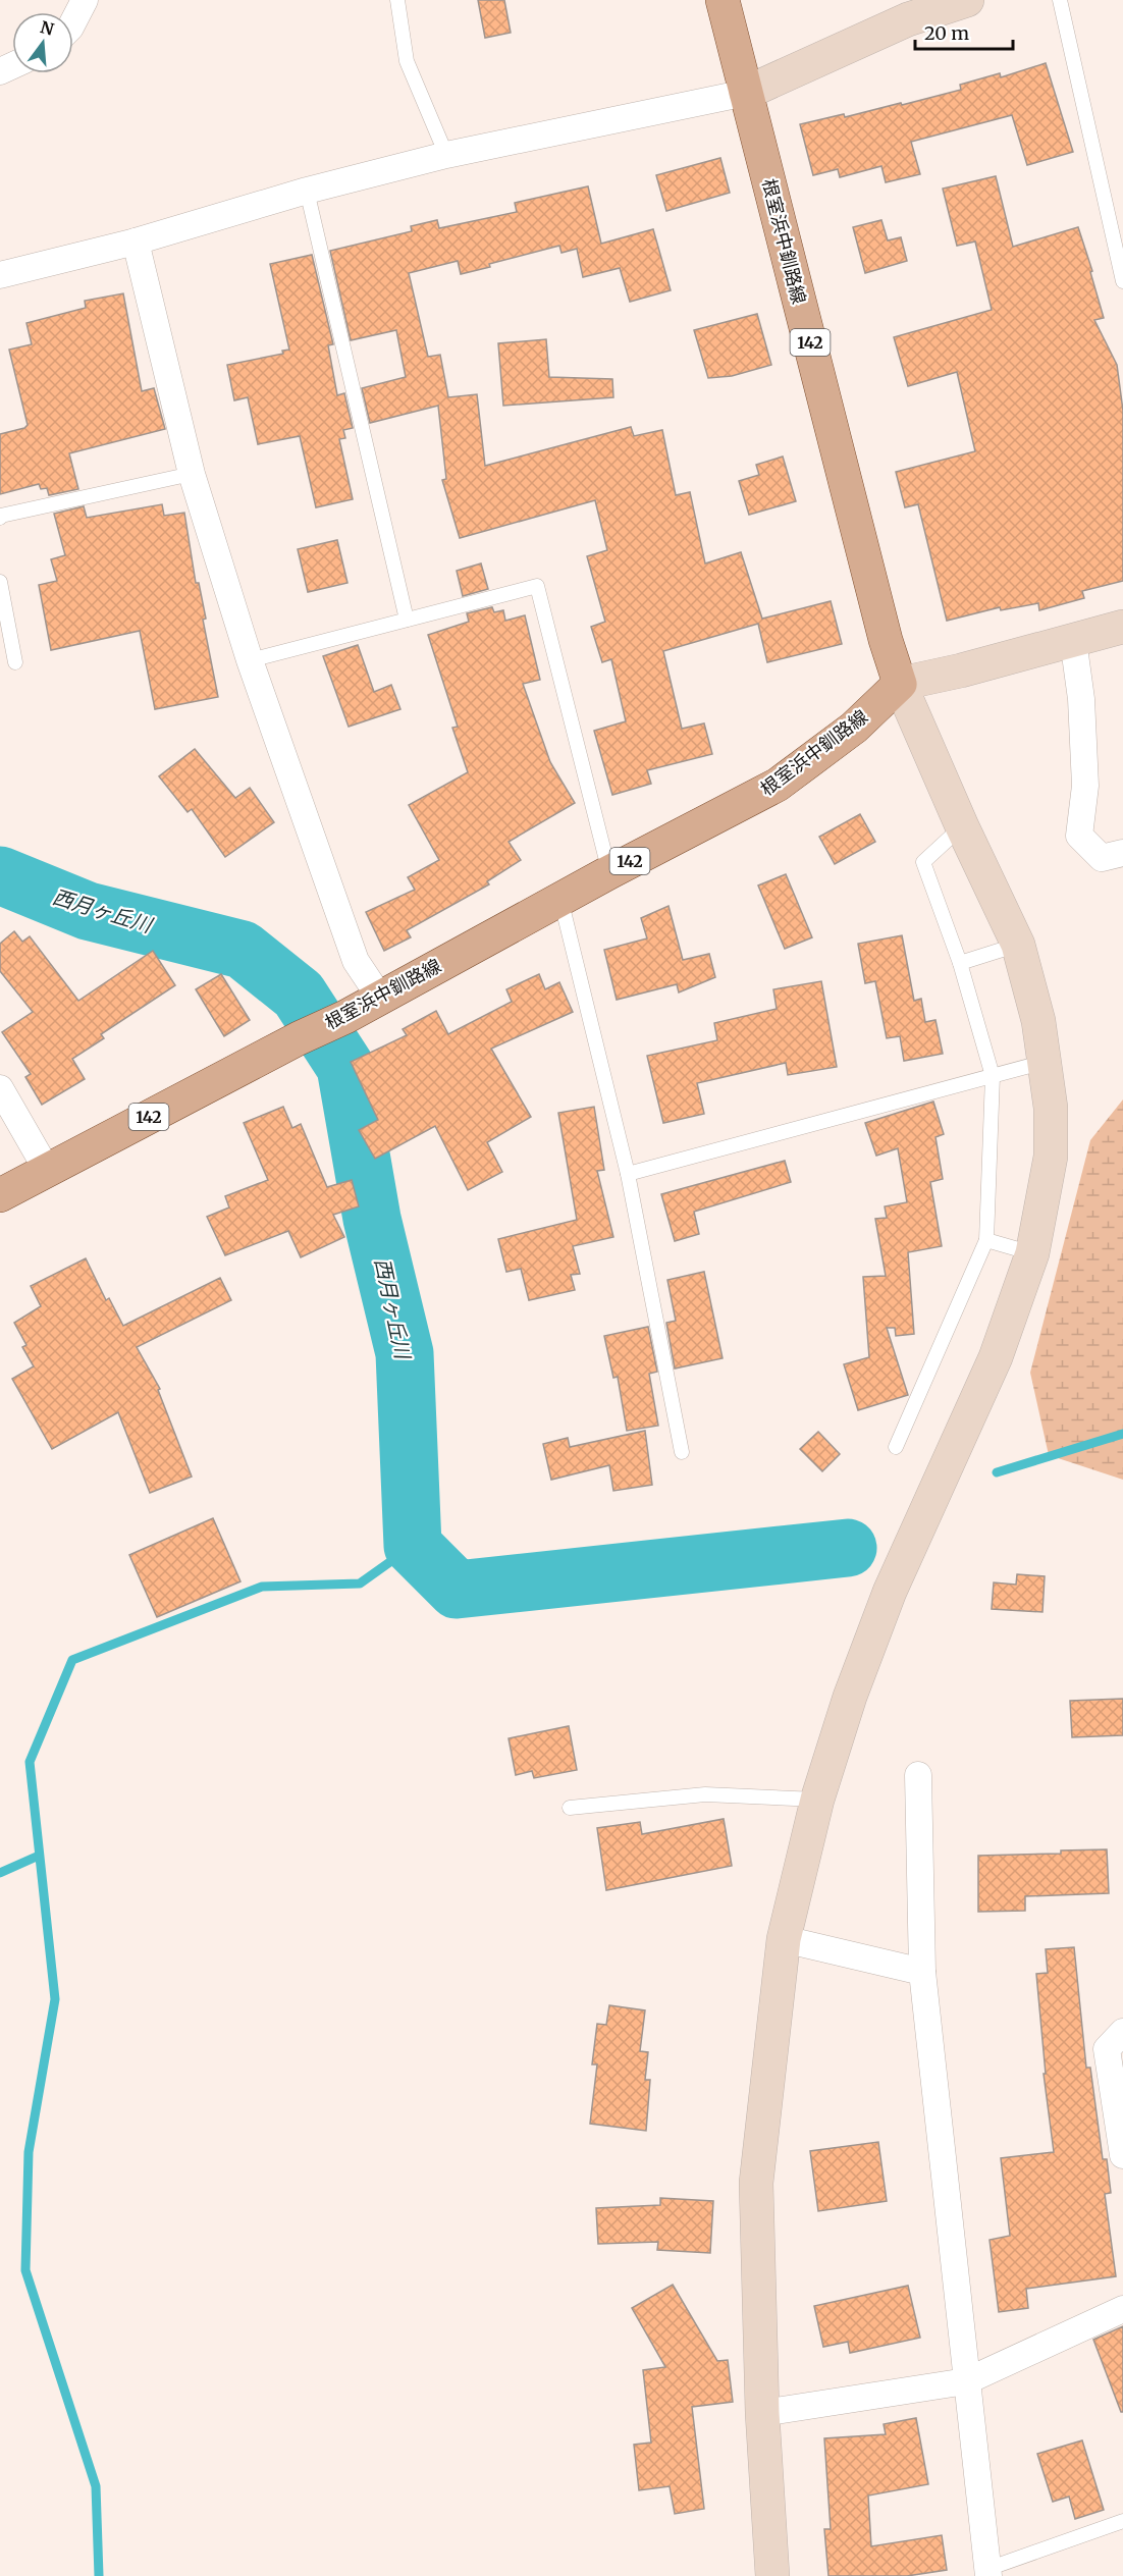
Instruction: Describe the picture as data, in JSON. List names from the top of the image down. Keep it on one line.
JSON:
{"streets":{"main road":["根室浜中釧路線","142"]},"water":["西月ヶ丘川"],"scale_bar":"20 m","north":"top"}
